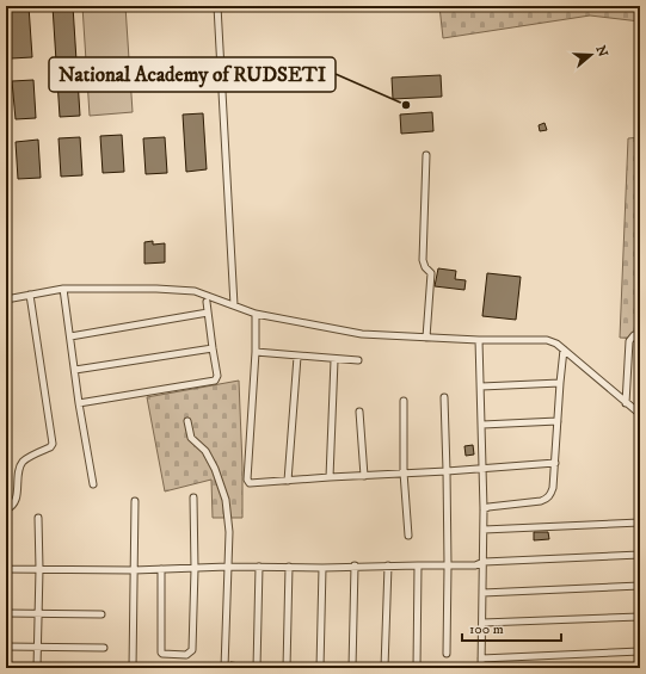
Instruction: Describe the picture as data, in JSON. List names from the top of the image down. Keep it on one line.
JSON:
{"places":["National Academy of RUDSETI"],"scale_bar":"100 m","north":"right"}
